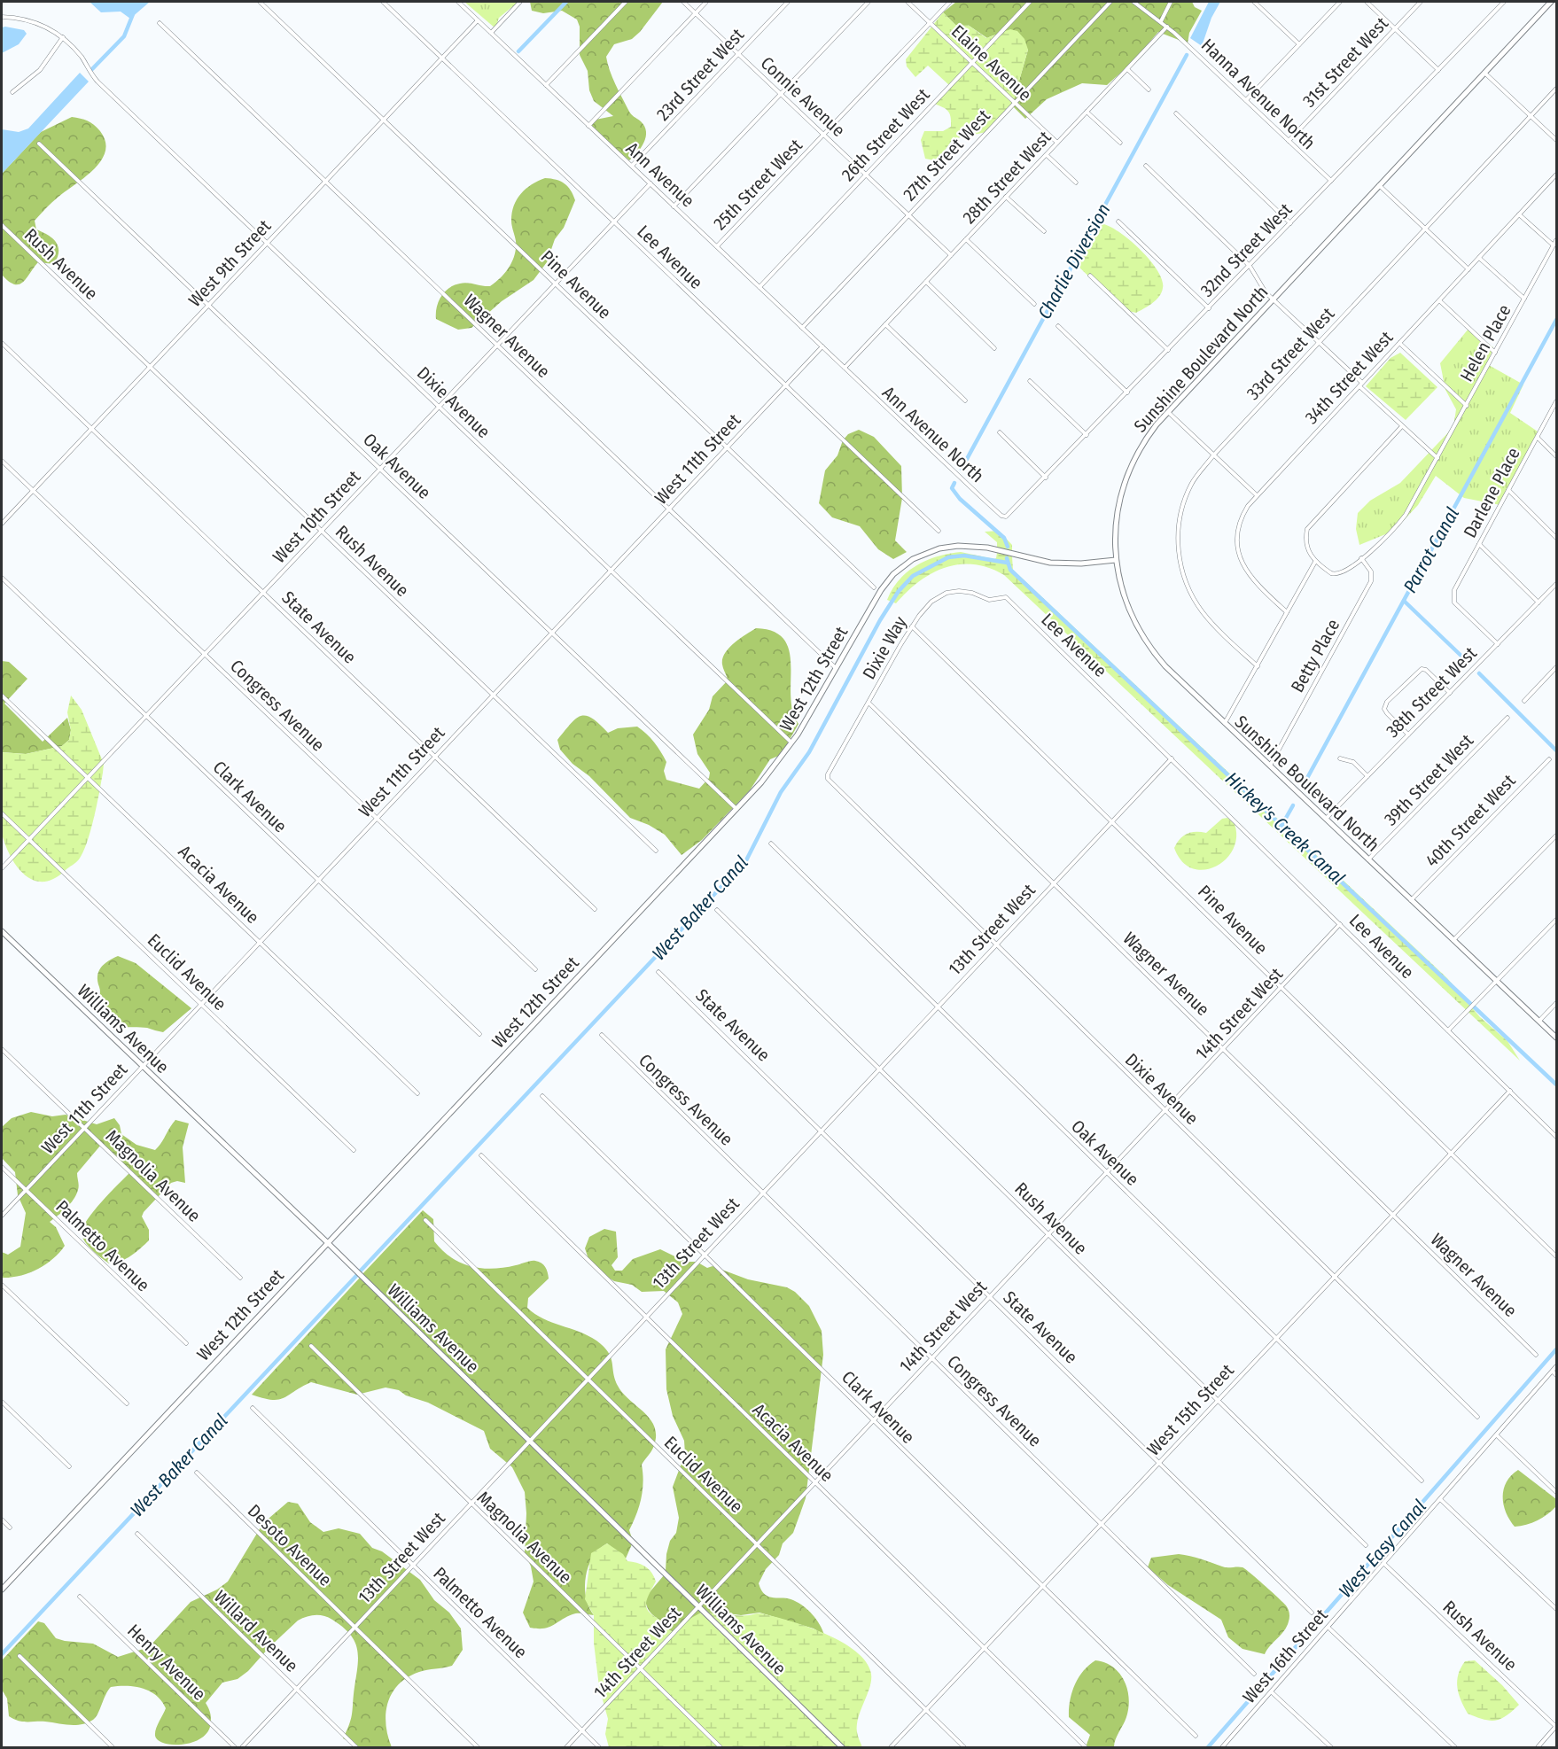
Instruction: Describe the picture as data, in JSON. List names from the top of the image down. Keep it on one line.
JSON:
{"streets":{"street":["31st Street West","Elaine Avenue","23rd Street West","Hanna Avenue North","Connie Avenue","26th Street West","27th Street West","Ann Avenue","28th Street West","25th Street West","32nd Street West","Lee Avenue","West 9th Street","Rush Avenue","Pine Avenue","Wagner Avenue","Helen Place","33rd Street West","Sunshine Boulevard North","34th Street West","Dixie Avenue","Ann Avenue North","West 11th Street","Oak Avenue","Darlene Place","West 10th Street","State Avenue","Dixie Way","Betty Place","West 12th Street","38th Street West","Congress Avenue","39th Street West","Clark Avenue","40th Street West","Acacia Avenue","13th Street West","Euclid Avenue","14th Street West","Williams Avenue","Magnolia Avenue","Palmetto Avenue","West 15th Street","Desoto Avenue","Willard Avenue","West 16th Street","Henry Avenue"]},"crossings":[["31st Street West","Hanna Avenue North"],["Elaine Avenue","26th Street West"],["Elaine Avenue","27th Street West"],["Elaine Avenue","28th Street West"],["Elaine Avenue","25th Street West"],["23rd Street West","Connie Avenue"],["23rd Street West","Ann Avenue"],["Hanna Avenue North","28th Street West"],["Hanna Avenue North","32nd Street West"],["Connie Avenue","26th Street West"],["Connie Avenue","27th Street West"],["Connie Avenue","28th Street West"],["Connie Avenue","25th Street West"],["26th Street West","Ann Avenue"],["27th Street West","Ann Avenue"],["Ann Avenue","28th Street West"],["Ann Avenue","25th Street West"],["Ann Avenue","West 9th Street"],["Ann Avenue","Ann Avenue North"],["Ann Avenue","West 11th Street"],["Ann Avenue","West 10th Street"],["28th Street West","Ann Avenue North"],["32nd Street West","Ann Avenue North"],["Lee Avenue","West 9th Street"],["Lee Avenue","West 11th Street"],["Lee Avenue","West 10th Street"],["Lee Avenue","Dixie Way"],["Lee Avenue","13th Street West"],["Lee Avenue","14th Street West"],["Lee Avenue","West 15th Street"],["West 9th Street","Rush Avenue"],["West 9th Street","Pine Avenue"],["West 9th Street","Wagner Avenue"],["West 9th Street","Dixie Avenue"],["West 9th Street","Oak Avenue"],["West 9th Street","State Avenue"],["West 9th Street","Congress Avenue"],["Rush Avenue","West 11th Street"],["Rush Avenue","West 10th Street"],["Rush Avenue","13th Street West"],["Rush Avenue","14th Street West"],["Rush Avenue","West 15th Street"],["Rush Avenue","West 16th Street"],["Pine Avenue","West 11th Street"],["Pine Avenue","West 10th Street"],["Pine Avenue","Dixie Way"],["Pine Avenue","13th Street West"],["Pine Avenue","14th Street West"],["Pine Avenue","West 15th Street"],["Wagner Avenue","West 11th Street"],["Wagner Avenue","West 10th Street"],["Wagner Avenue","Dixie Way"],["Wagner Avenue","West 12th Street"],["Wagner Avenue","13th Street West"],["Wagner Avenue","14th Street West"],["Wagner Avenue","West 15th Street"],["Helen Place","Betty Place"],["Sunshine Boulevard North","Betty Place"],["Sunshine Boulevard North","West 12th Street"],["Sunshine Boulevard North","38th Street West"],["Sunshine Boulevard North","39th Street West"],["Sunshine Boulevard North","40th Street West"],["Dixie Avenue","West 11th Street"],["Dixie Avenue","West 10th Street"],["Dixie Avenue","Dixie Way"],["Dixie Avenue","West 12th Street"],["Dixie Avenue","13th Street West"],["Dixie Avenue","14th Street West"],["Dixie Avenue","West 15th Street"],["West 11th Street","Oak Avenue"],["West 11th Street","State Avenue"],["West 11th Street","Congress Avenue"],["West 11th Street","Clark Avenue"],["West 11th Street","Acacia Avenue"],["West 11th Street","Euclid Avenue"],["West 11th Street","Williams Avenue"],["West 11th Street","Magnolia Avenue"],["West 11th Street","Palmetto Avenue"],["Oak Avenue","West 10th Street"],["Oak Avenue","West 12th Street"],["Oak Avenue","13th Street West"],["Oak Avenue","14th Street West"],["Oak Avenue","West 15th Street"],["Darlene Place","38th Street West"],["West 10th Street","State Avenue"],["West 10th Street","Congress Avenue"],["West 10th Street","Clark Avenue"],["West 10th Street","Acacia Avenue"],["West 10th Street","Euclid Avenue"],["State Avenue","13th Street West"],["State Avenue","14th Street West"],["State Avenue","West 15th Street"],["West 12th Street","Williams Avenue"],["Congress Avenue","13th Street West"],["Congress Avenue","14th Street West"],["Congress Avenue","West 15th Street"],["Clark Avenue","13th Street West"],["Clark Avenue","14th Street West"],["Clark Avenue","West 15th Street"],["Acacia Avenue","13th Street West"],["Acacia Avenue","14th Street West"],["Acacia Avenue","West 15th Street"],["13th Street West","Euclid Avenue"],["13th Street West","Williams Avenue"],["13th Street West","Magnolia Avenue"],["13th Street West","Palmetto Avenue"],["13th Street West","Desoto Avenue"],["13th Street West","Willard Avenue"],["Euclid Avenue","14th Street West"],["Euclid Avenue","West 15th Street"],["14th Street West","Williams Avenue"],["14th Street West","Magnolia Avenue"],["14th Street West","Palmetto Avenue"]],"water":["Charlie Diversion","Parrot Canal","Hickey's Creek Canal","West Baker Canal","West Easy Canal"]}
